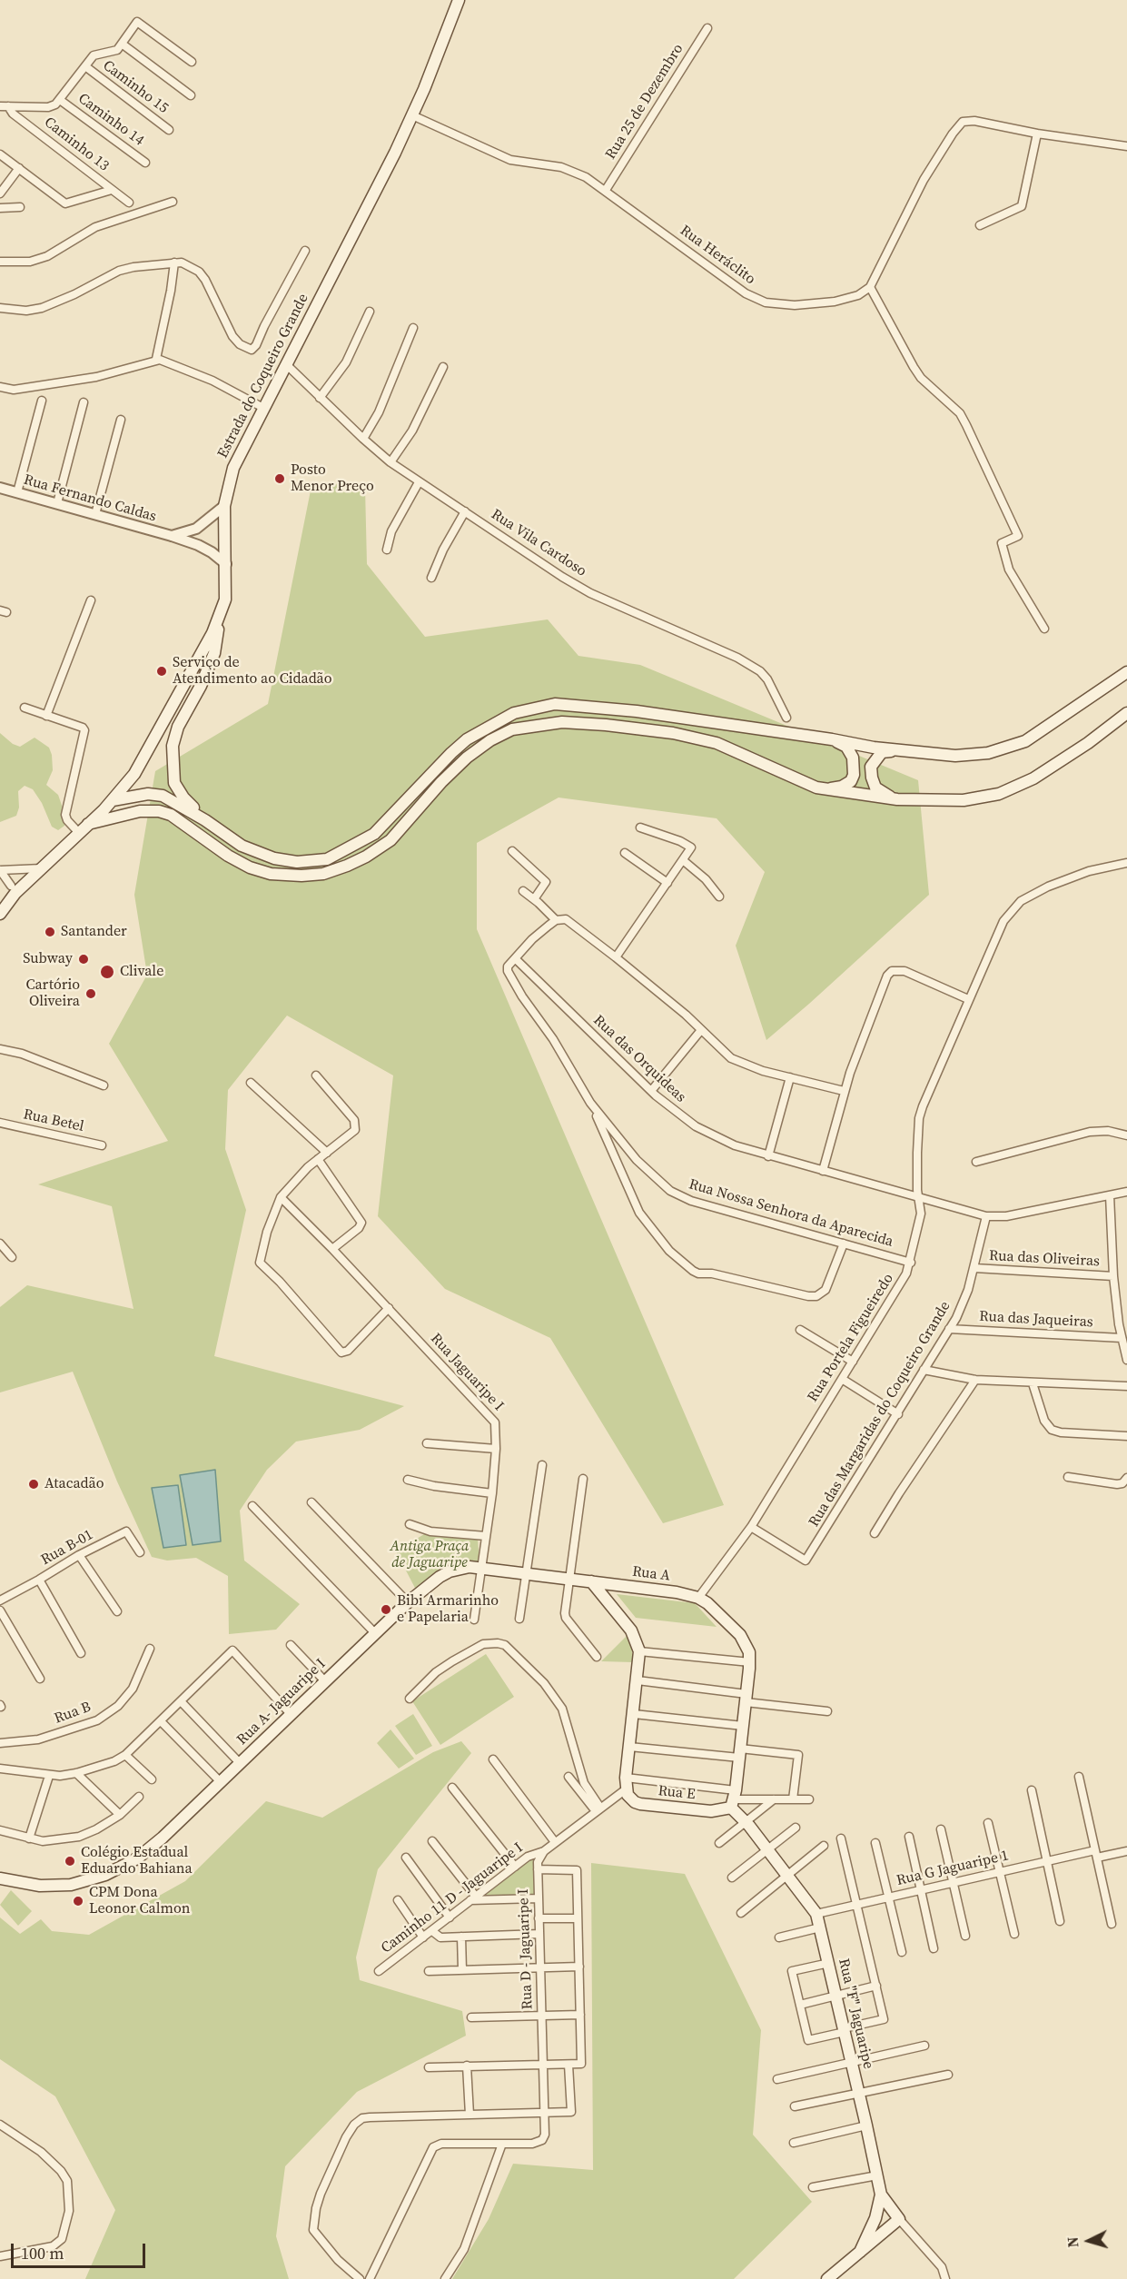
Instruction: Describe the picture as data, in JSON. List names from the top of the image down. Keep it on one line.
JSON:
{"streets":{"main road":["Estrada do Coqueiro Grande","Rua A","Rua A- Jaguaripe I","Rua E","Rua \"F\" Jaguaripe"],"street":["Caminho 15","Rua 25 de Dezembro","Caminho 14","Caminho 13","Rua Heráclito","Rua Fernando Caldas","Rua Vila Cardoso","Rua das Orquideas","Rua Betel","Rua Nossa Senhora da Aparecida","Rua das Oliveiras","Rua das Jaqueiras","Rua Portela Figueiredo","Rua Jaguaripe I","Rua das Margaridas do Coqueiro Grande","Rua B-01","Rua B","Rua G Jaguaripe 1","Caminho 11 D - Jaguaripe I","Rua D - Jaguaripe I"]},"crossings":[["Rua 25 de Dezembro","Rua Heráclito"],["Rua Heráclito","Estrada do Coqueiro Grande"],["Estrada do Coqueiro Grande","Rua Fernando Caldas"],["Estrada do Coqueiro Grande","Rua Vila Cardoso"],["Rua das Orquideas","Rua Nossa Senhora da Aparecida"],["Rua das Orquideas","Rua Portela Figueiredo"],["Rua das Orquideas","Rua das Margaridas do Coqueiro Grande"],["Rua Nossa Senhora da Aparecida","Rua Portela Figueiredo"],["Rua das Oliveiras","Rua das Margaridas do Coqueiro Grande"],["Rua das Jaqueiras","Rua das Margaridas do Coqueiro Grande"],["Rua Portela Figueiredo","Rua das Margaridas do Coqueiro Grande"],["Rua Portela Figueiredo","Rua A"],["Rua Jaguaripe I","Rua A- Jaguaripe I"],["Rua A","Rua A- Jaguaripe I"],["Rua A","Rua E"],["Rua A","Rua \"F\" Jaguaripe"],["Rua E","Rua \"F\" Jaguaripe"],["Rua G Jaguaripe 1","Rua \"F\" Jaguaripe"],["Caminho 11 D - Jaguaripe I","Rua D - Jaguaripe I"]],"parks":["Antiga Praça de Jaguaripe"],"places":["Posto Menor Preço","Serviço de Atendimento ao Cidadão","Santander","Subway","Clivale","Cartório Oliveira","Atacadão","Bibi Armarinho e Papelaria","Colégio Estadual Eduardo Bahiana","CPM Dona Leonor Calmon"],"scale_bar":"100 m","north":"left"}
